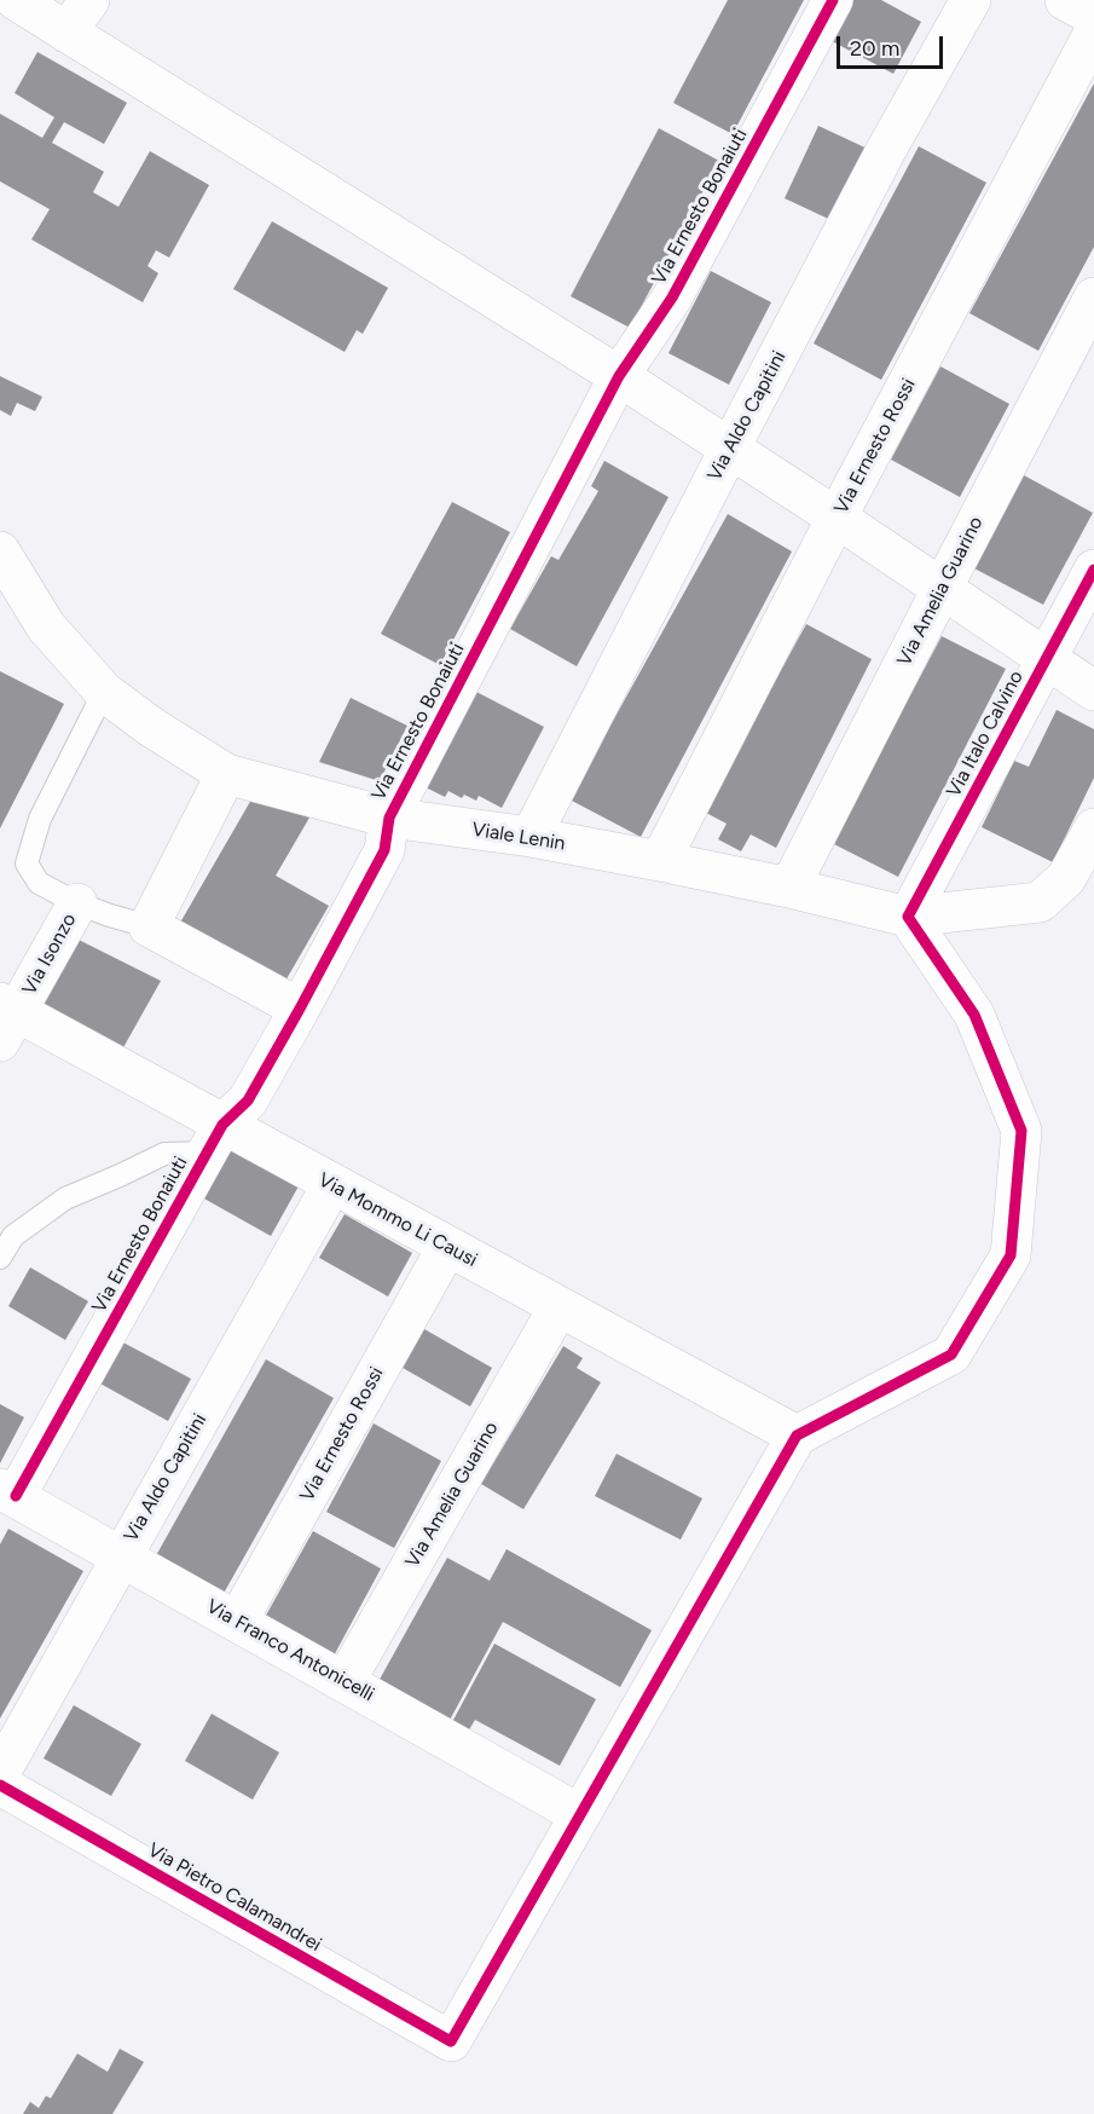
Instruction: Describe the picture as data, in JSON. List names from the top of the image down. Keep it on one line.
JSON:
{"streets":{"street":["Via Ernesto Bonaiuti","Via Aldo Capitini","Via Ernesto Rossi","Via Amelia Guarino","Via Italo Calvino","Viale Lenin","Via Isonzo","Via Mommo Li Causi","Via Franco Antonicelli","Via Pietro Calamandrei"]},"crossings":[["Via Ernesto Bonaiuti","Viale Lenin"],["Via Ernesto Bonaiuti","Via Mommo Li Causi"],["Via Ernesto Bonaiuti","Via Franco Antonicelli"],["Via Aldo Capitini","Viale Lenin"],["Via Aldo Capitini","Via Mommo Li Causi"],["Via Aldo Capitini","Via Franco Antonicelli"],["Via Ernesto Rossi","Viale Lenin"],["Via Ernesto Rossi","Via Mommo Li Causi"],["Via Ernesto Rossi","Via Franco Antonicelli"],["Via Amelia Guarino","Viale Lenin"],["Via Amelia Guarino","Via Mommo Li Causi"],["Via Amelia Guarino","Via Franco Antonicelli"],["Via Italo Calvino","Viale Lenin"],["Via Isonzo","Via Mommo Li Causi"],["Via Franco Antonicelli","Via Pietro Calamandrei"]],"scale_bar":"20 m"}
